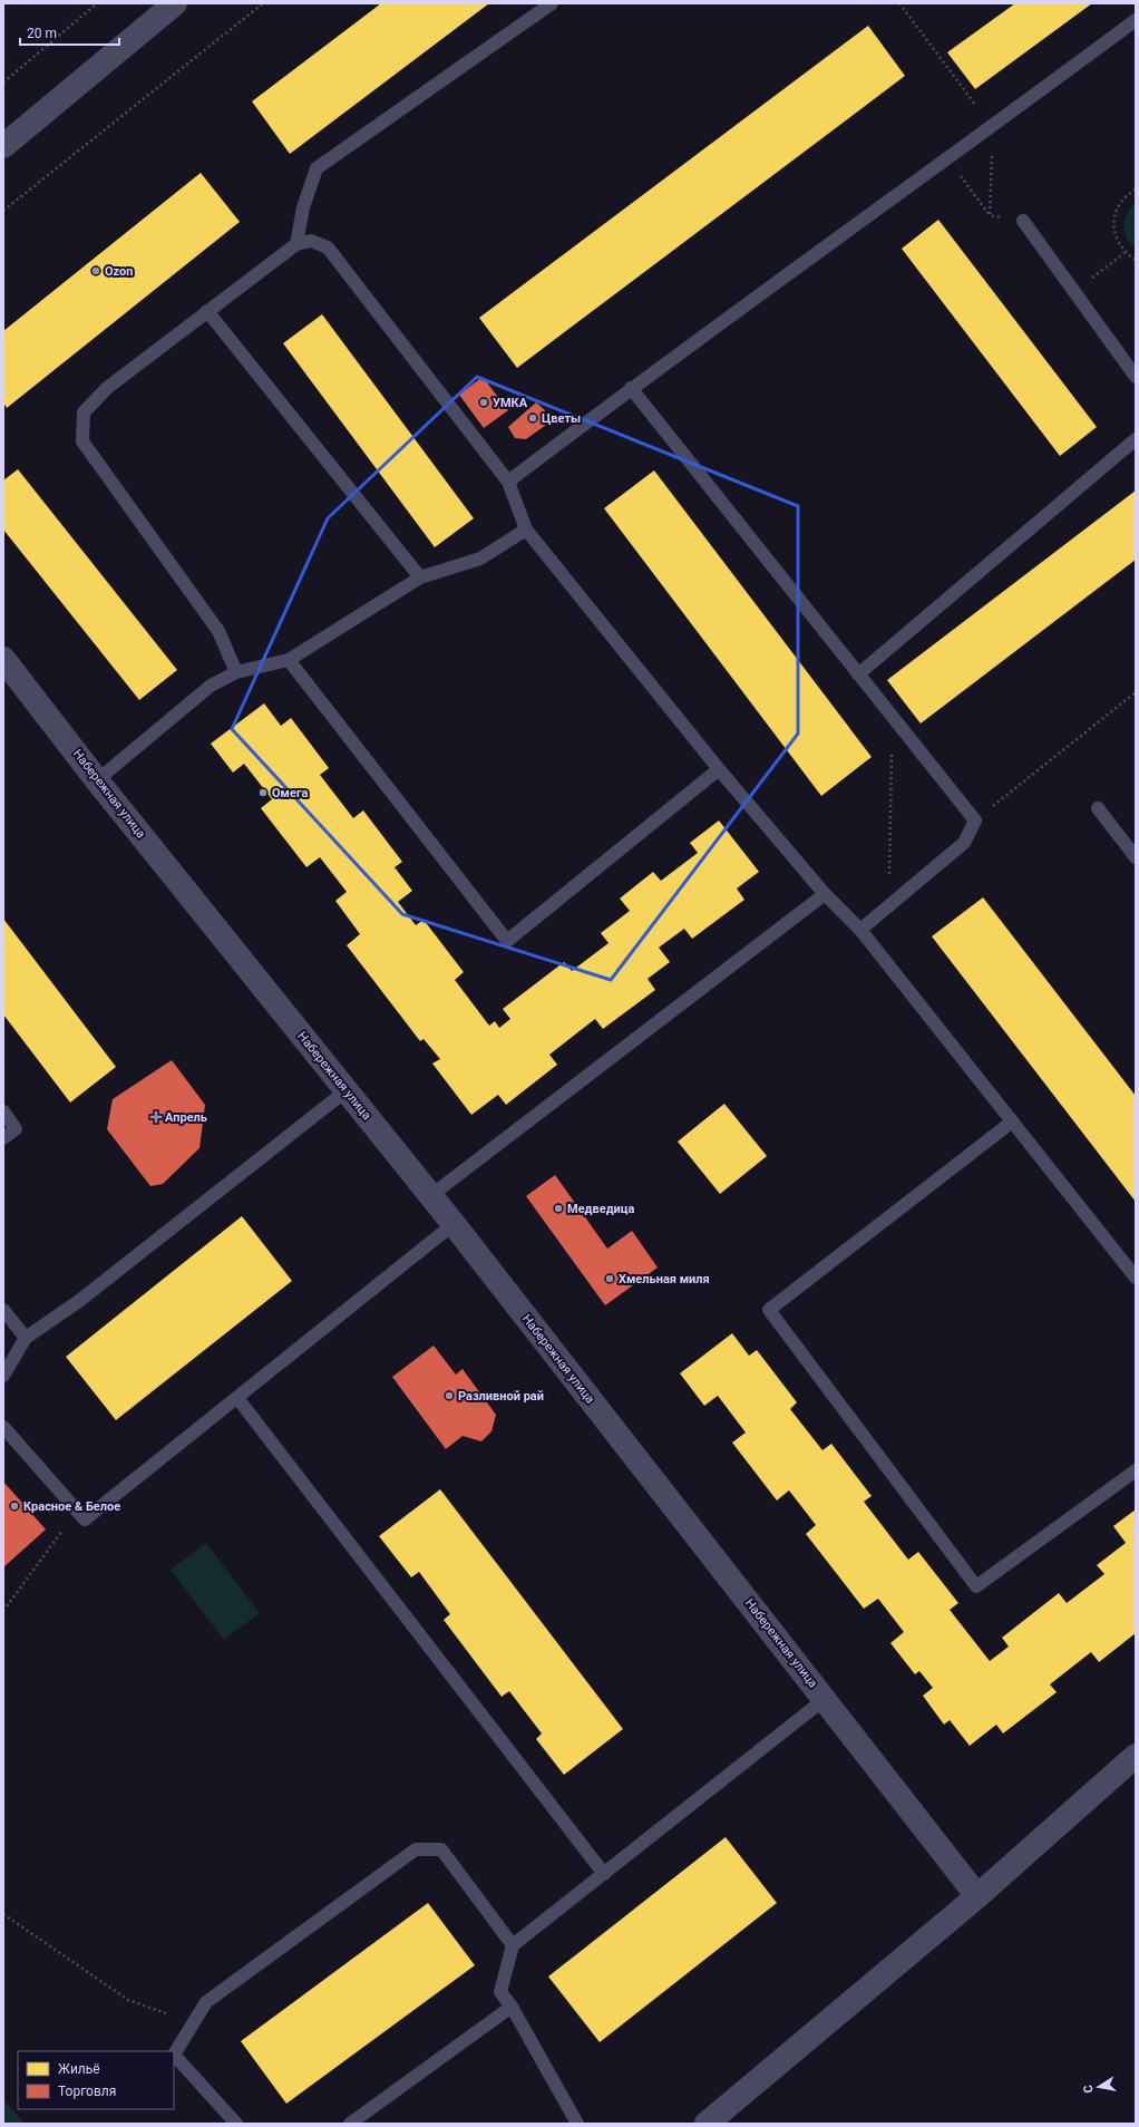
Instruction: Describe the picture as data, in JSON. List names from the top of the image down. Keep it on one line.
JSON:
{"streets":{"street":["Набережная улица"]},"places":{"other":["Ozon","УМКА","Цветы","Омега","Медведица","Хмельная миля","Разливной рай","Красное & Белое"],"health":["Апрель"]},"legend":["Жильё","Торговля"],"scale_bar":"20 m","north":"left"}
